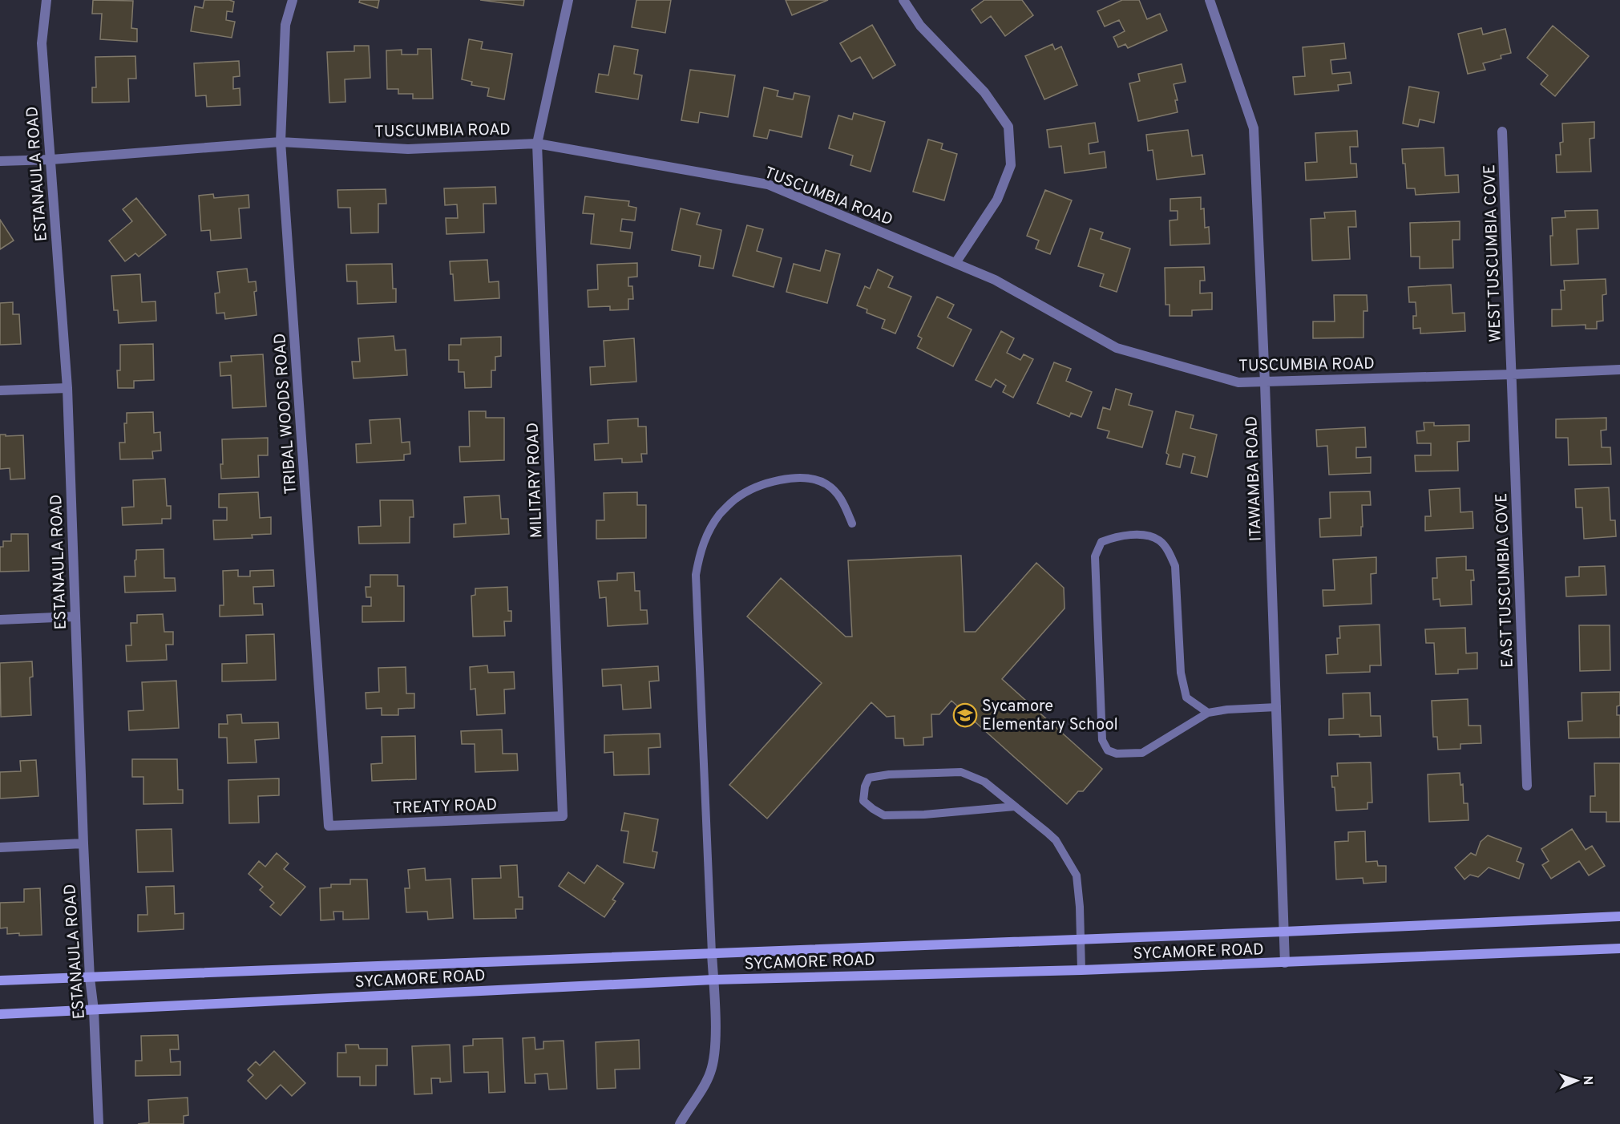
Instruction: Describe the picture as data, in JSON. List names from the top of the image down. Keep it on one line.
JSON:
{"streets":{"street":["TUSCUMBIA ROAD","ESTANAULA ROAD","WEST TUSCUMBIA COVE","TRIBAL WOODS ROAD","ITAWAMBA ROAD","MILITARY ROAD","EAST TUSCUMBIA COVE","TREATY ROAD","SYCAMORE ROAD"]},"crossings":[["TUSCUMBIA ROAD","ESTANAULA ROAD"],["TUSCUMBIA ROAD","WEST TUSCUMBIA COVE"],["TUSCUMBIA ROAD","TRIBAL WOODS ROAD"],["TUSCUMBIA ROAD","ITAWAMBA ROAD"],["TUSCUMBIA ROAD","MILITARY ROAD"],["TUSCUMBIA ROAD","EAST TUSCUMBIA COVE"],["ESTANAULA ROAD","SYCAMORE ROAD"],["WEST TUSCUMBIA COVE","EAST TUSCUMBIA COVE"],["TRIBAL WOODS ROAD","TREATY ROAD"],["ITAWAMBA ROAD","SYCAMORE ROAD"],["MILITARY ROAD","TREATY ROAD"]],"places":{"school or university":["Sycamore Elementary School"]},"north":"right"}
